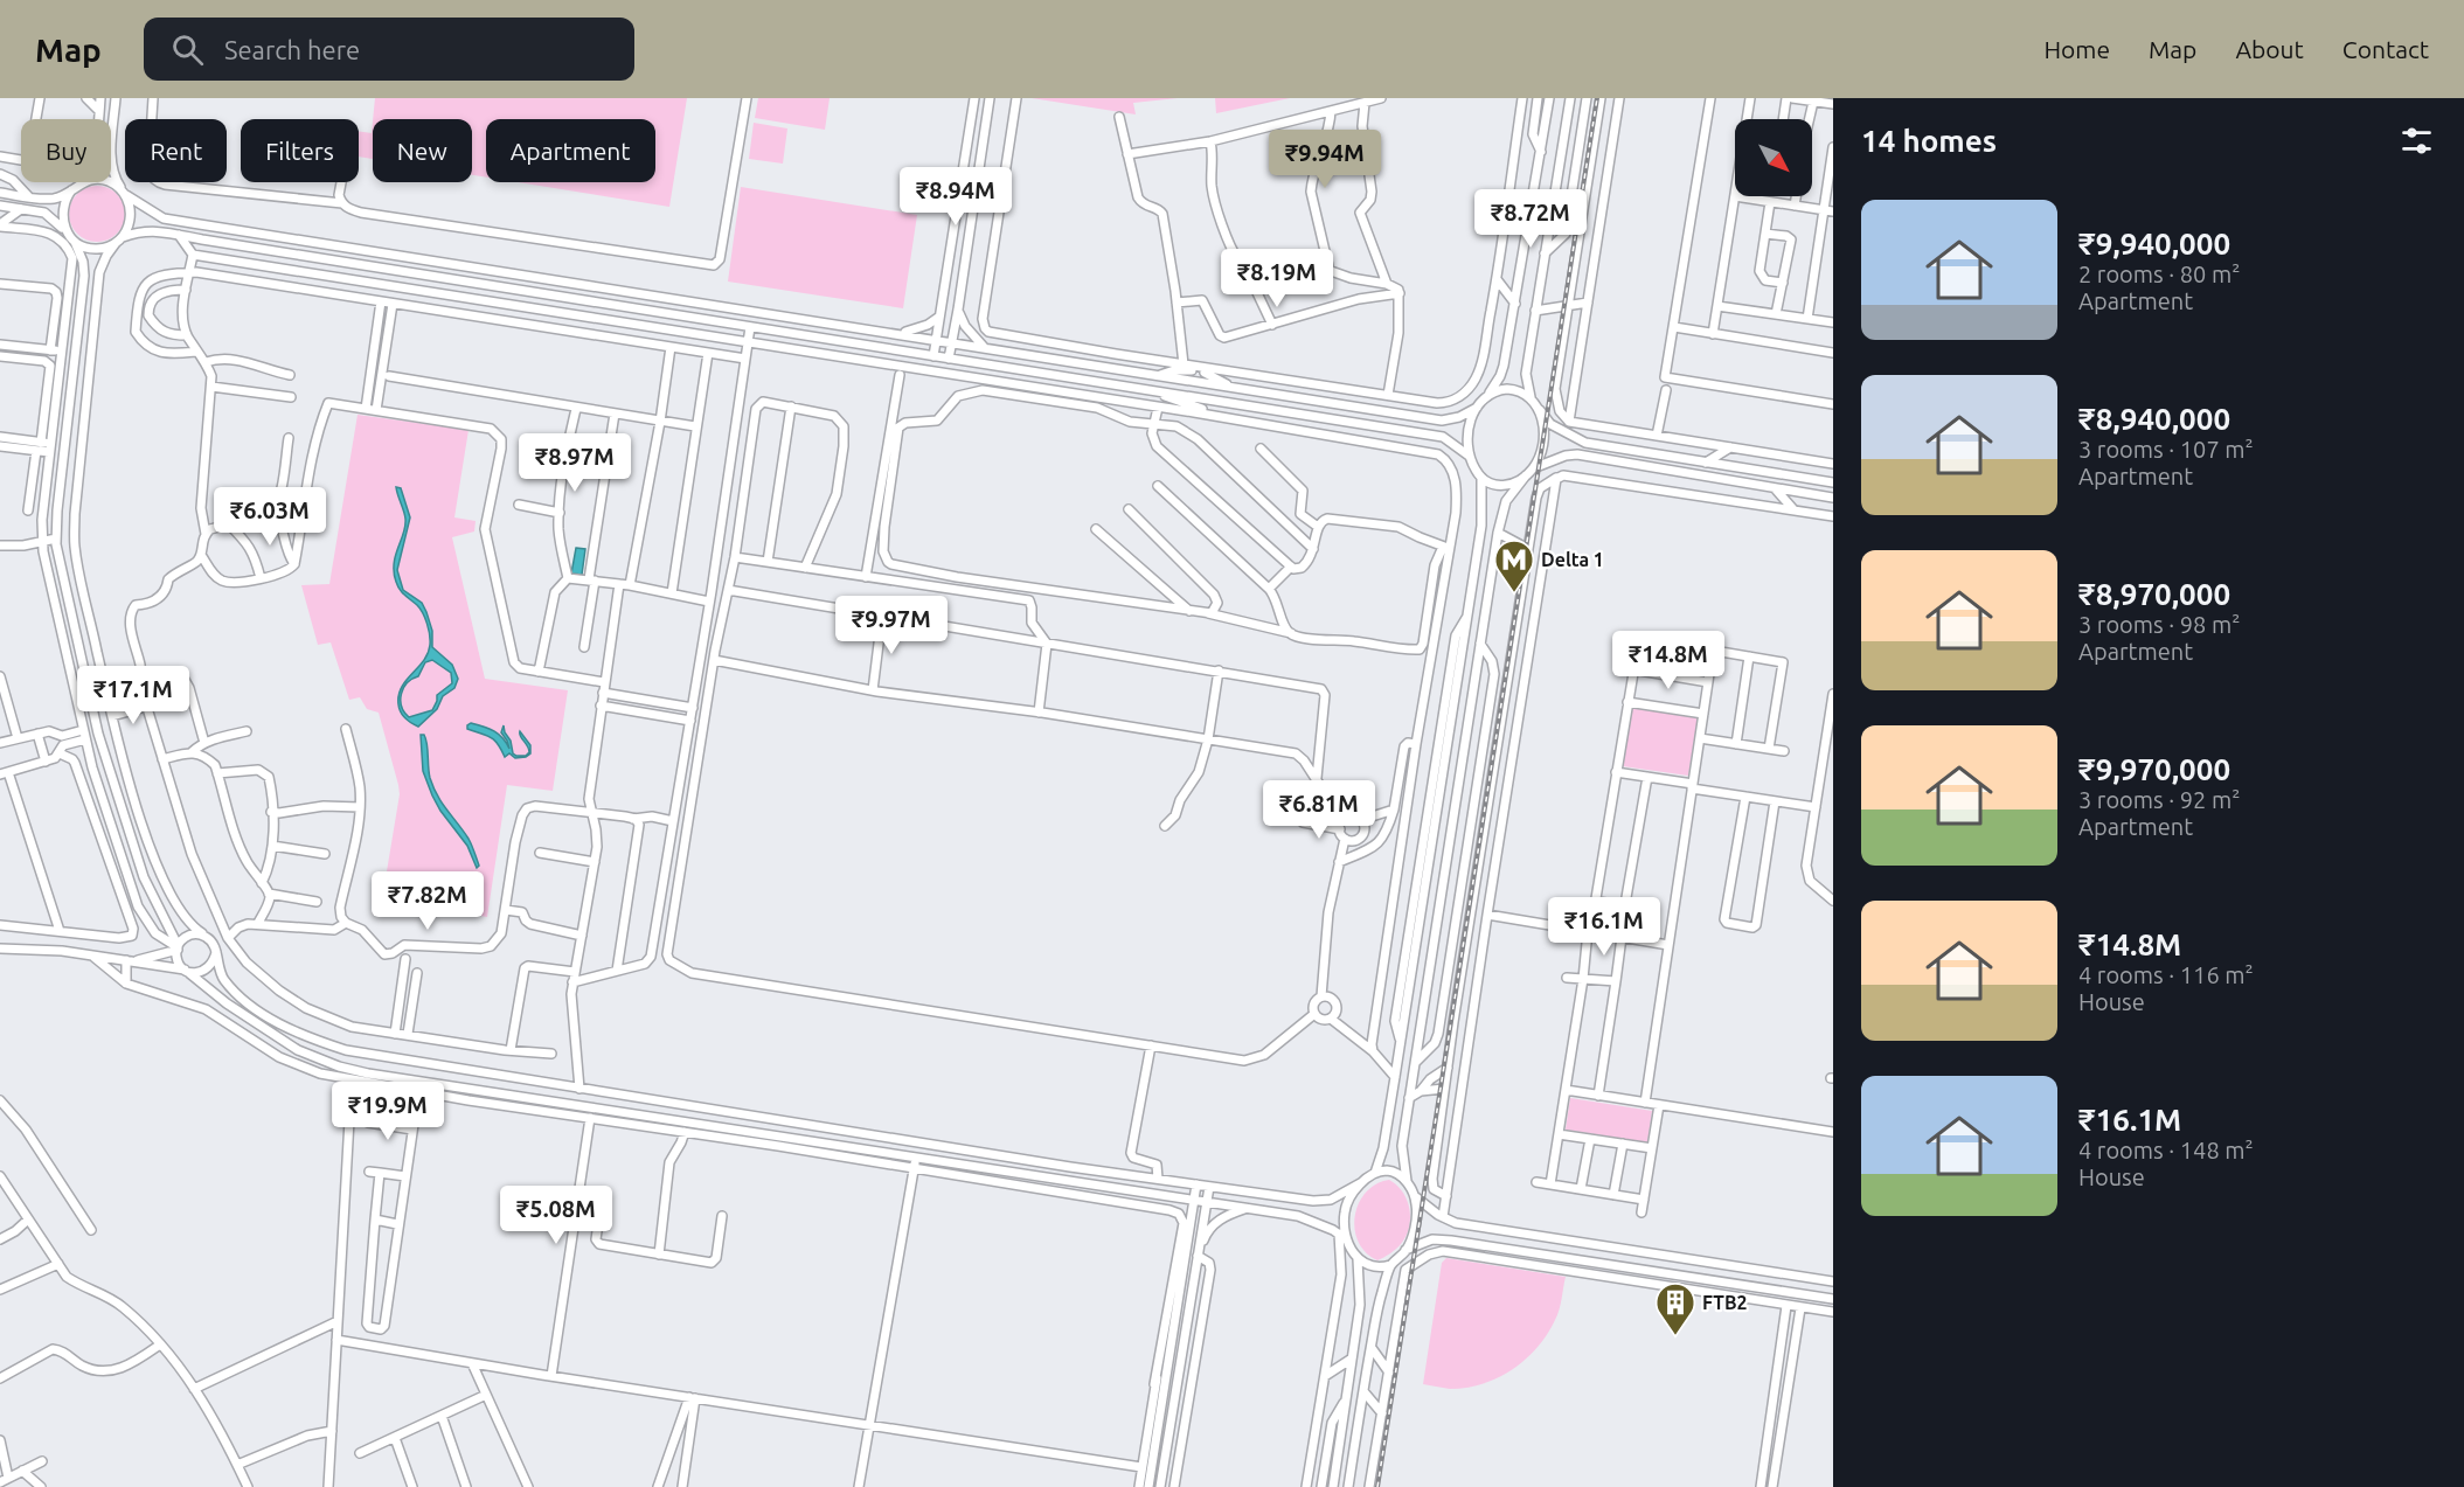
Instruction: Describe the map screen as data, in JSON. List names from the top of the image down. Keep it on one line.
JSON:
{"places":{"metro station":["Delta 1"],"building":["FTB2"]},"north":"bottom right","page":{"header":"Map","search":"Search here","nav":["Home","Map","About","Contact"],"heading":"14 homes","chip":["Buy","Rent","Filters","New","Apartment"],"price":["₹9.94M","₹8.94M","₹8.72M","₹8.19M","₹8.97M","₹6.03M","₹9.97M","₹14.8M","₹17.1M","₹6.81M","₹7.82M","₹16.1M","₹19.9M","₹5.08M"],"list":[{"name":"₹9,940,000","note":"2 rooms · 80 m² · Apartment"},{"name":"₹8,940,000","note":"3 rooms · 107 m² · Apartment"},{"name":"₹8,970,000","note":"3 rooms · 98 m² · Apartment"},{"name":"₹9,970,000","note":"3 rooms · 92 m² · Apartment"},{"name":"₹14.8M","note":"4 rooms · 116 m² · House"},{"name":"₹16.1M","note":"4 rooms · 148 m² · House"}]}}
